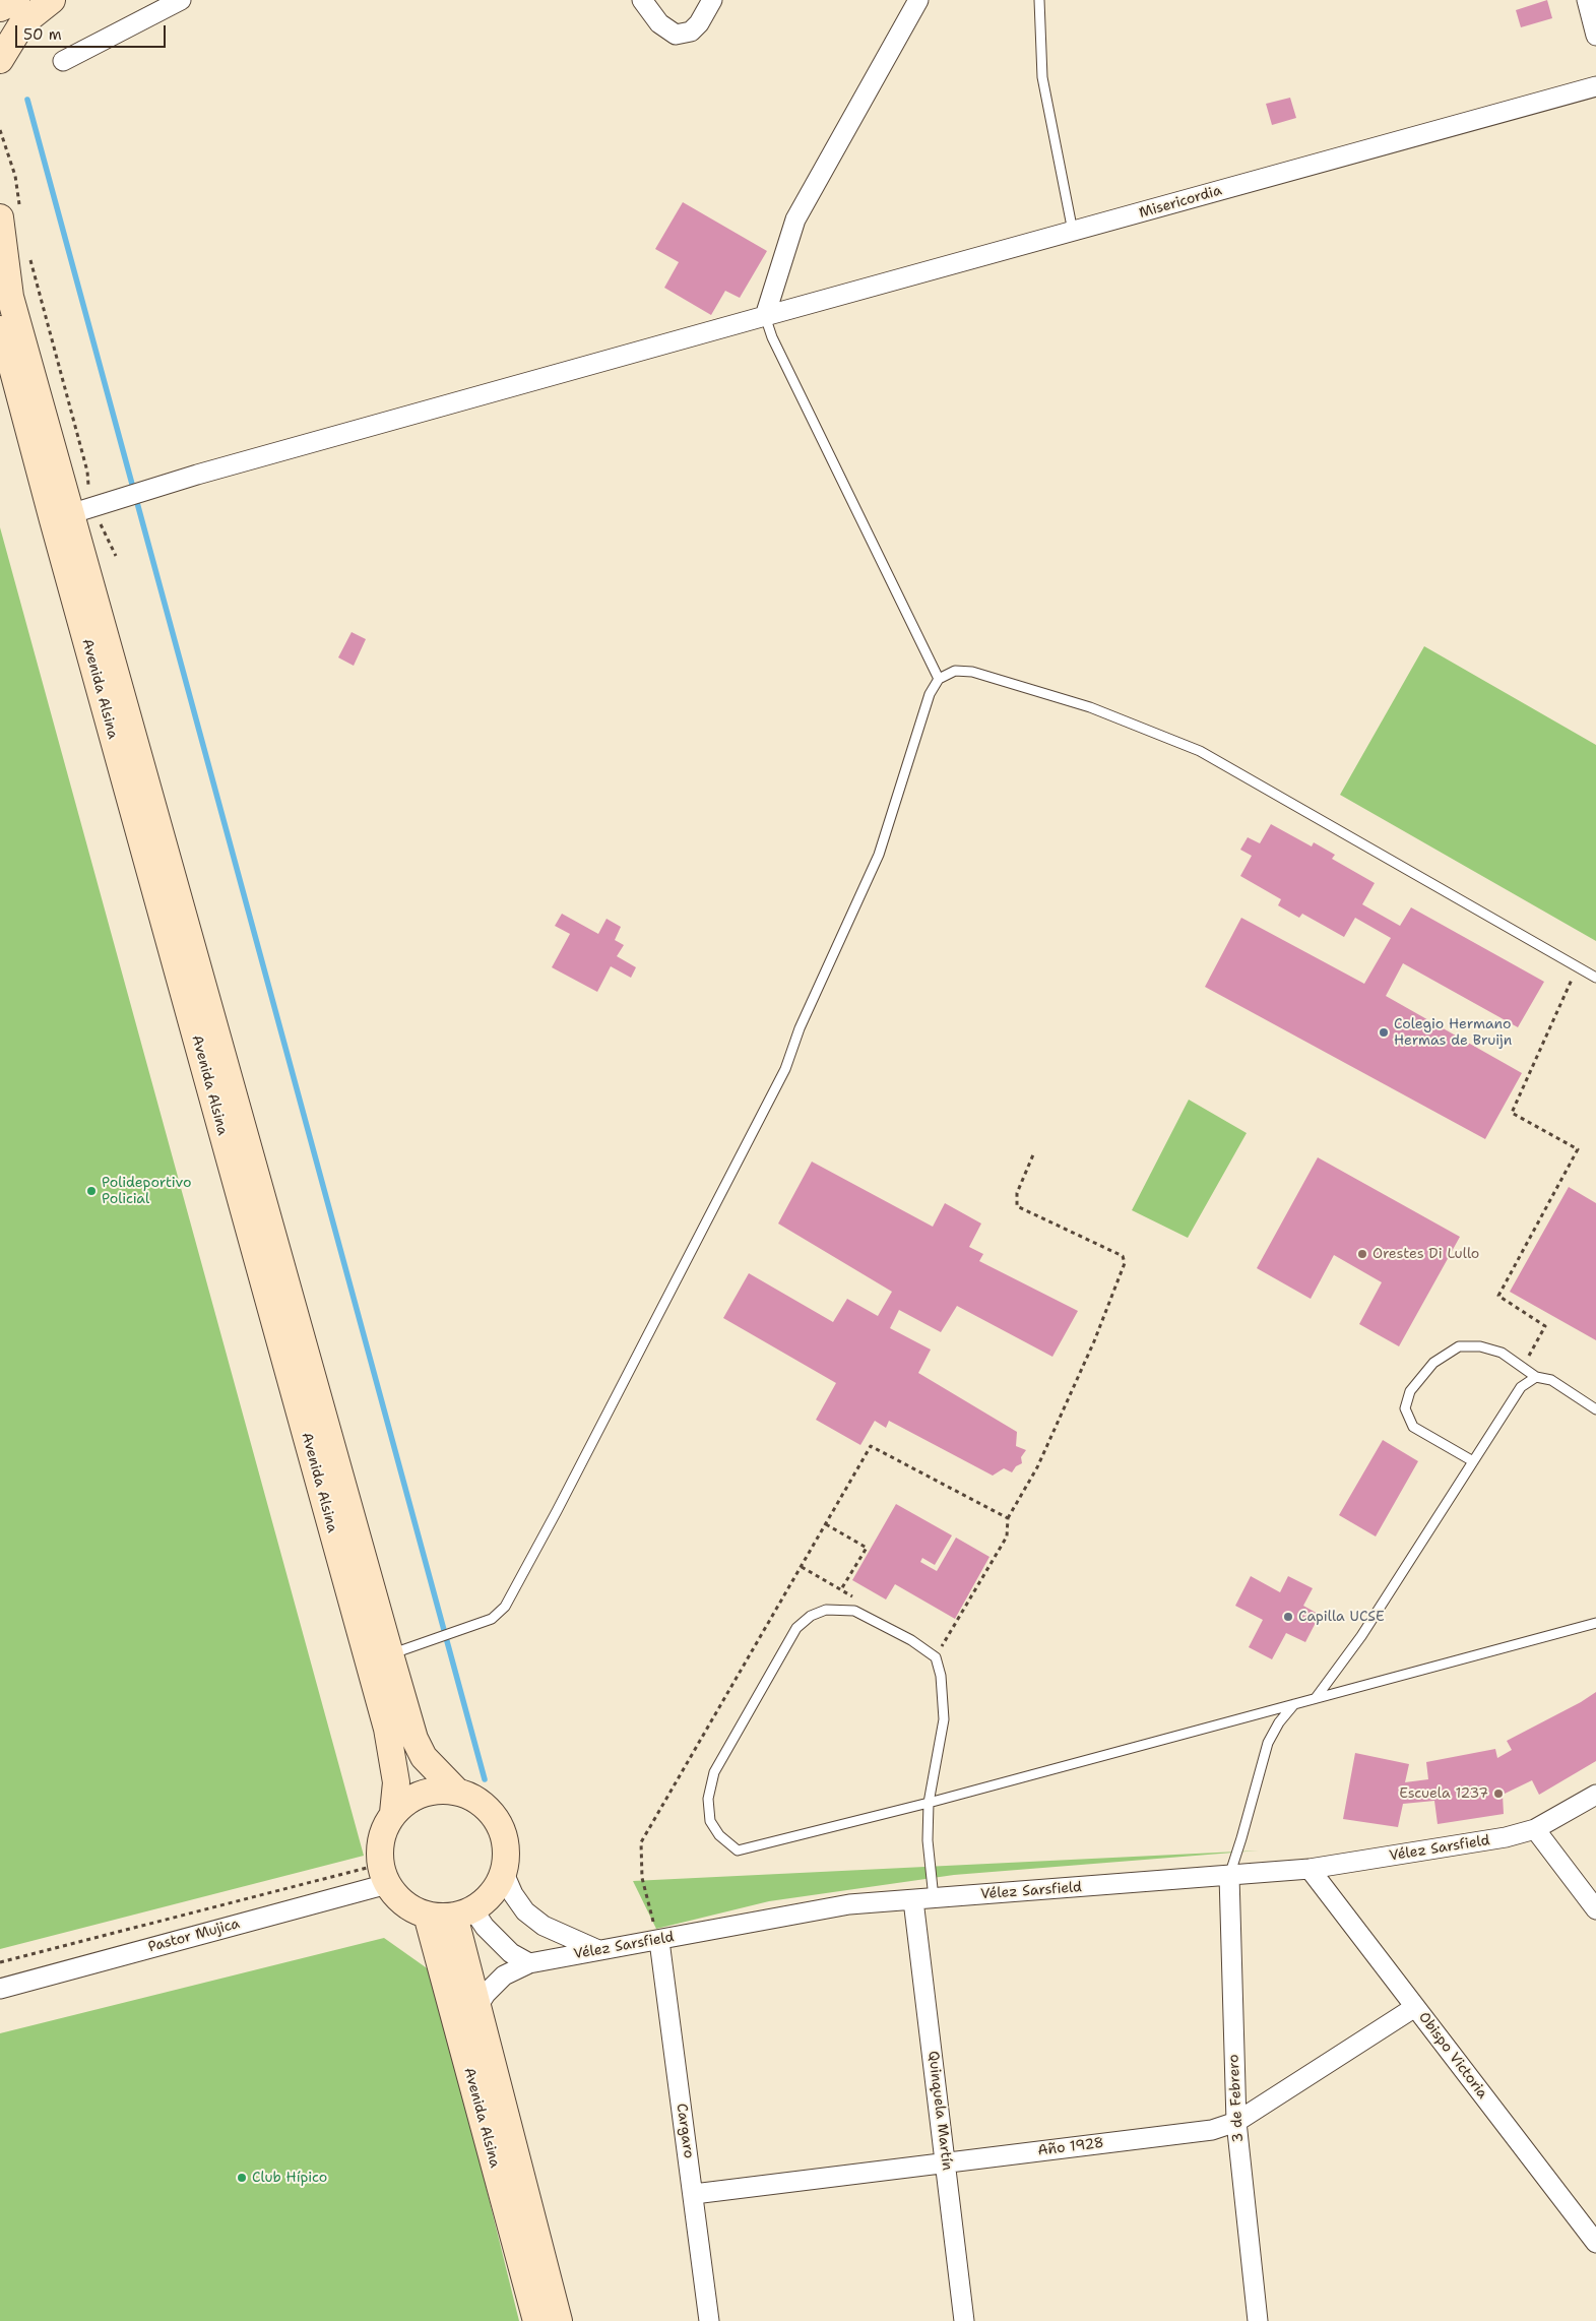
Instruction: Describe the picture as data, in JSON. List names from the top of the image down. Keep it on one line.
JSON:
{"streets":{"main road":["Avenida Alsina"],"street":["Misericordia","Vélez Sarsfield","Pastor Mujica","Obispo Victoria","3 de Febrero","Quinquela Martín","Cargaro","Año 1928"]},"crossings":[["Misericordia","Avenida Alsina"],["Avenida Alsina","Vélez Sarsfield"],["Avenida Alsina","Pastor Mujica"],["Vélez Sarsfield","Obispo Victoria"],["Vélez Sarsfield","3 de Febrero"],["Vélez Sarsfield","Quinquela Martín"],["Vélez Sarsfield","Cargaro"],["Obispo Victoria","Año 1928"],["3 de Febrero","Año 1928"],["Quinquela Martín","Año 1928"],["Cargaro","Año 1928"]],"places":["Colegio Hermano Hermas de Bruijn","Polideportivo Policial","Orestes Di Lullo","Capilla UCSE","Escuela 1237","Club Hípico"],"scale_bar":"50 m"}
